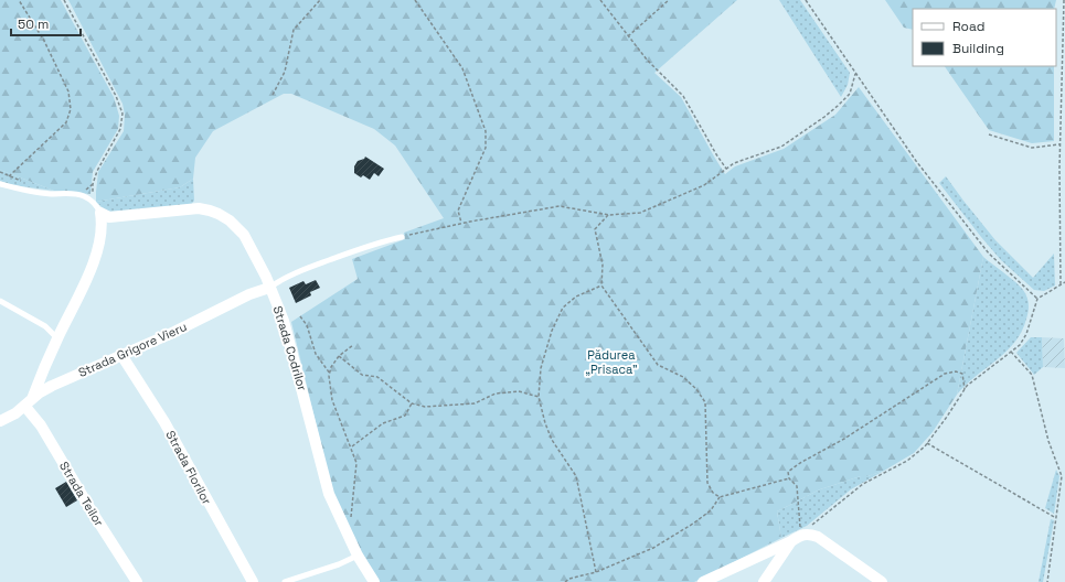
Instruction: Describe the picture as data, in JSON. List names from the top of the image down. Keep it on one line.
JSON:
{"streets":{"street":["Strada Codrilor","Strada Grigore Vieru","Strada Florilor","Strada Teilor"]},"crossings":[["Strada Codrilor","Strada Grigore Vieru"],["Strada Grigore Vieru","Strada Florilor"],["Strada Grigore Vieru","Strada Teilor"]],"parks":["Pădurea „Prisaca”"],"legend":["Road","Building"],"scale_bar":"50 m"}
